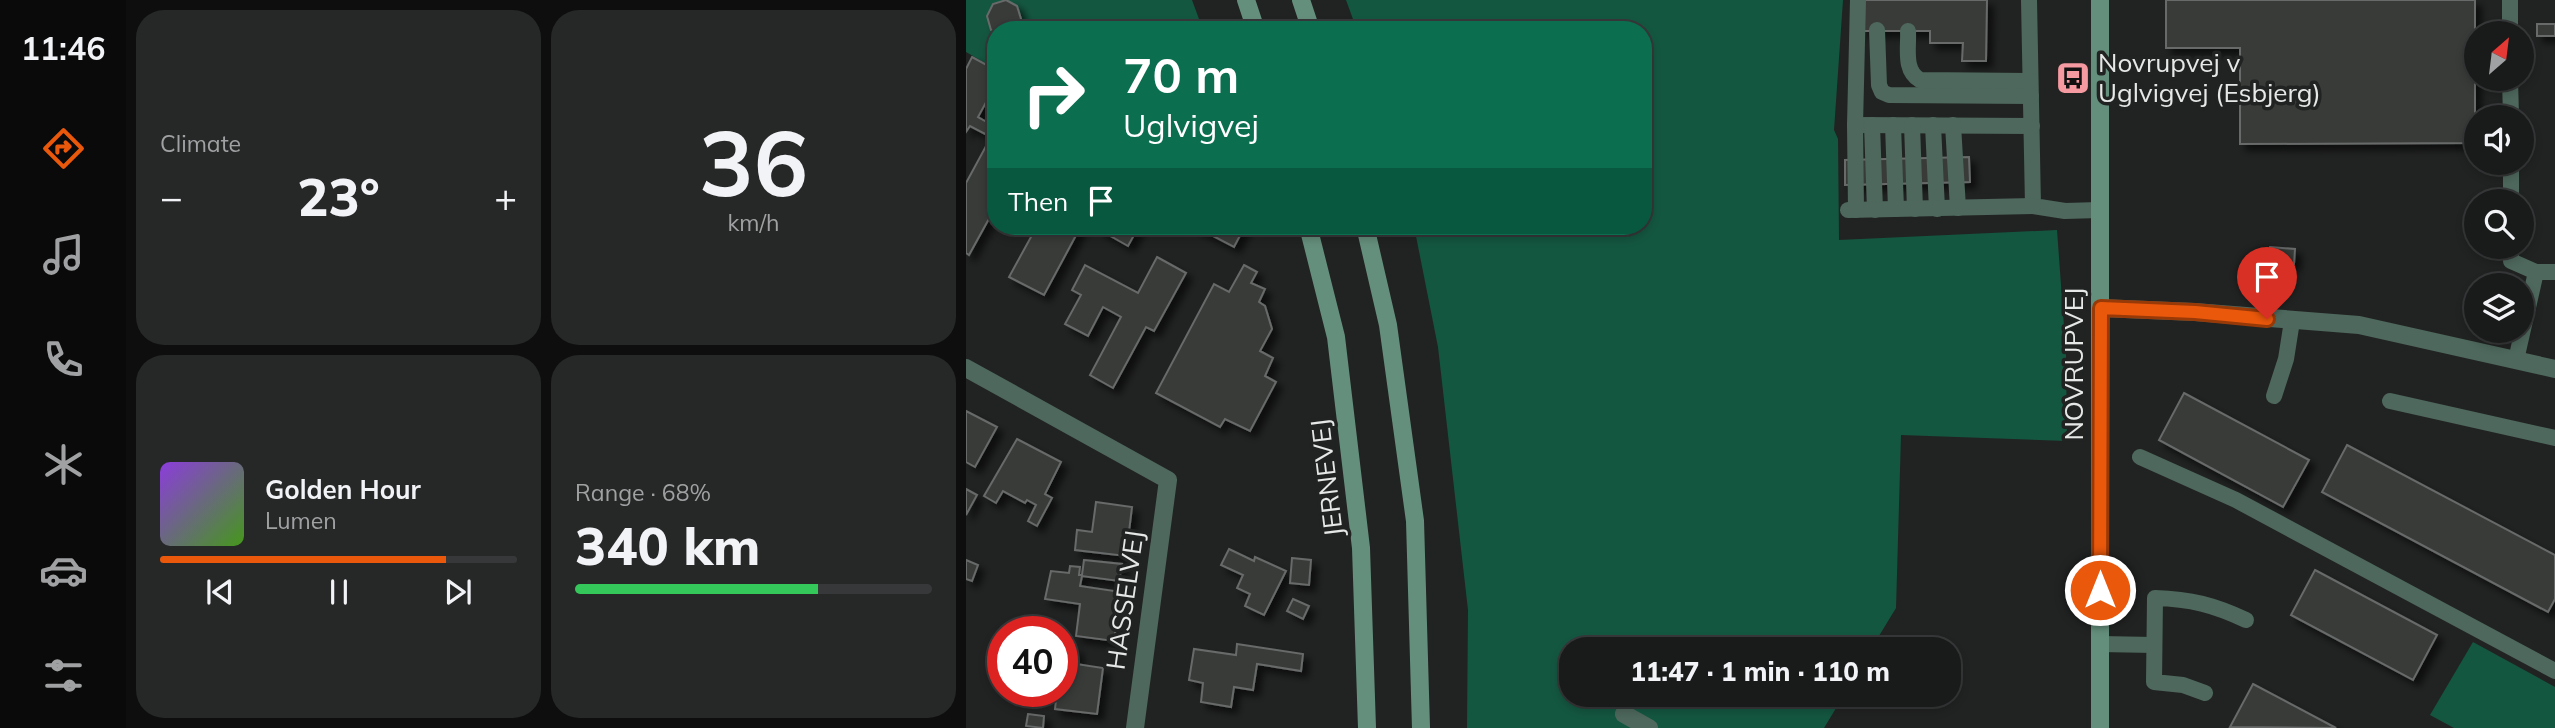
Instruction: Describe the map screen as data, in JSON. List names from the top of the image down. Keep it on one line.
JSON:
{"streets":{"main road":["NOVRUPVEJ","JERNEVEJ"],"street":["HASSELVEJ"]},"places":{"bus stop":["Novrupvej v Uglvigvej (Esbjerg)"]},"north":"top right","page":{"tabs":"11:46","tile":["Climate",["36","km/h"],["Range · 68%","340 km"]],"turn":["70 m","Uglvigvej"],"heat":["−","23°","+"],"then":"Then","song":["Golden Hour","Lumen"],"limit":"40","trip":"11:47 · 1 min · 110 m"}}
